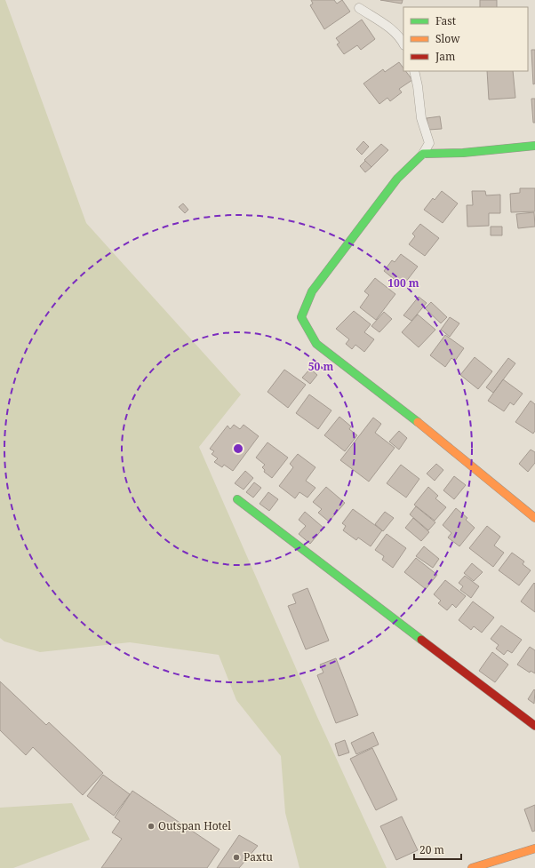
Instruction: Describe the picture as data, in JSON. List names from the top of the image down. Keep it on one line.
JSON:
{"places":["Outspan Hotel","Paxtu"],"legend":["Fast","Slow","Jam"],"scale_bar":"20 m","rings":["100 m","50 m"]}
